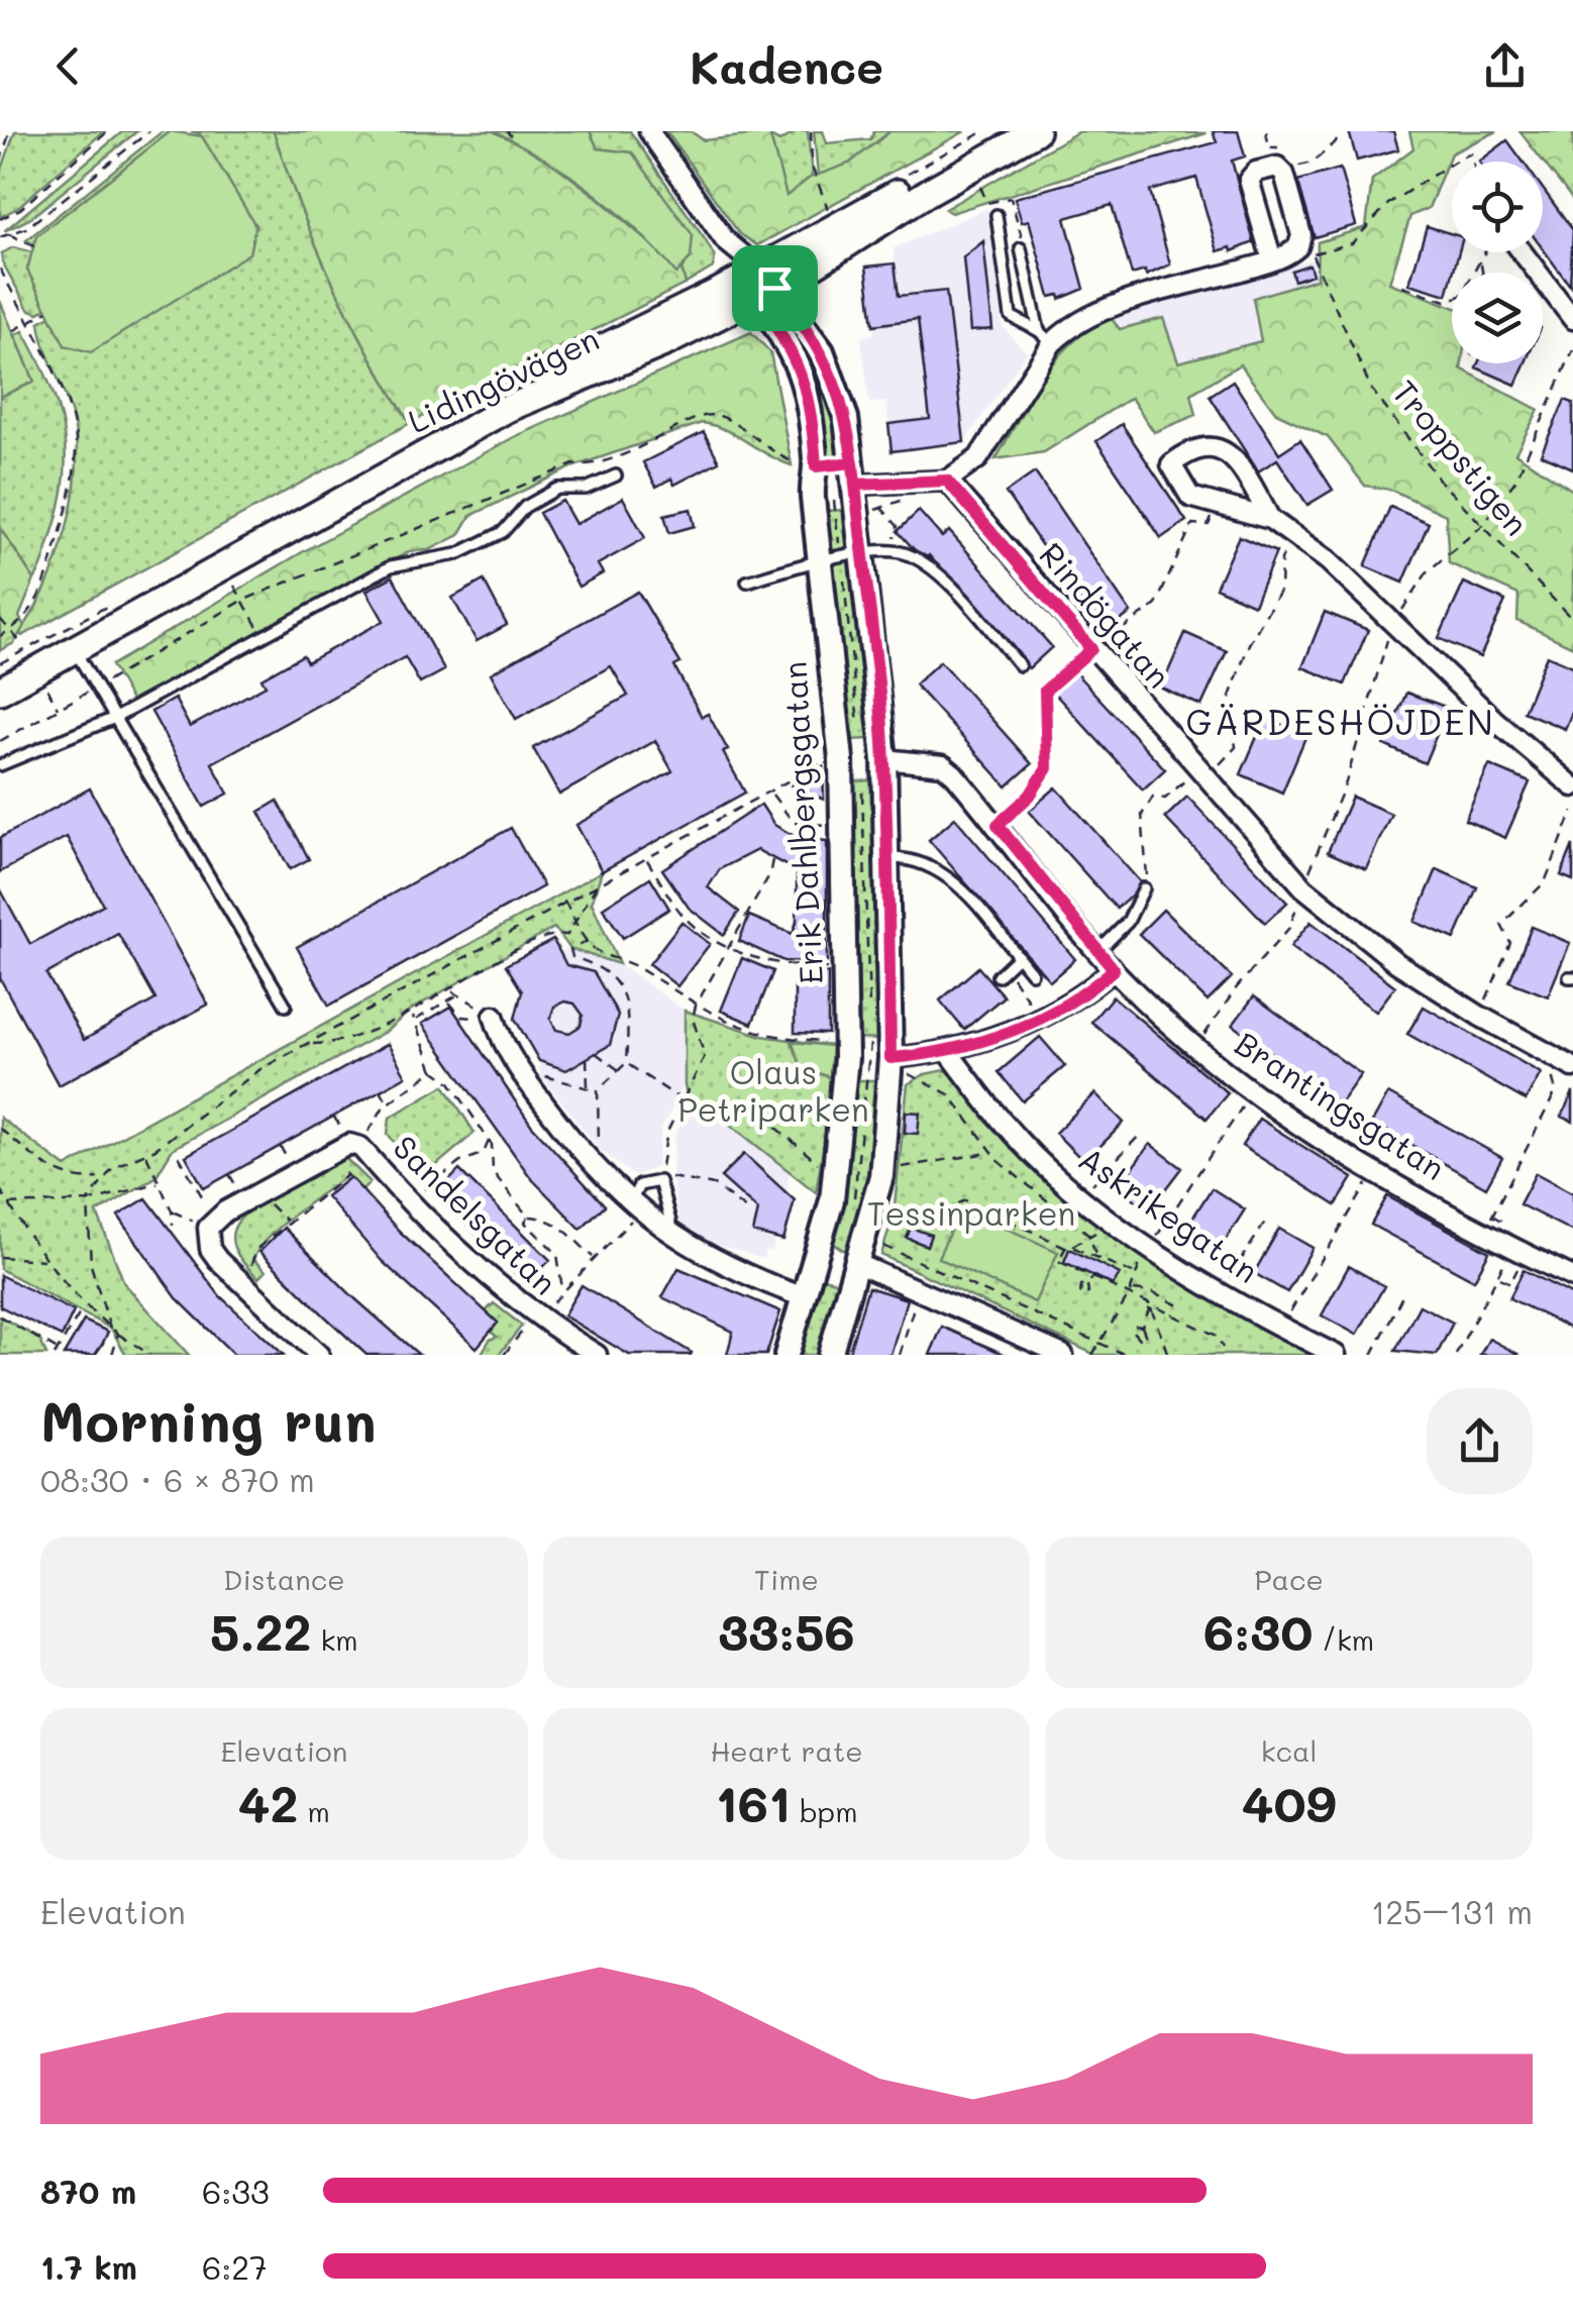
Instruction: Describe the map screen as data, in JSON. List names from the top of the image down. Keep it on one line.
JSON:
{"streets":{"main road":["Lidingövägen"],"street":["Rindögatan","Erik Dahlbergsgatan","Brantingsgatan","Sandelsgatan","Askrikegatan"],"path":["Troppstigen"]},"crossings":[["Lidingövägen","Erik Dahlbergsgatan"],["Erik Dahlbergsgatan","Brantingsgatan"]],"districts":["GÄRDESHÖJDEN"],"parks":["Olaus Petriparken","Tessinparken"],"page":{"header":"Kadence","heading":["Morning run","08:30 · 6 × 870 m"],"stats":[["Distance","5.22 km"],["Time","33:56"],["Pace","6:30 /km"],["Elevation","42 m"],["Heart rate","161 bpm"],["kcal","409"]],"chart":["Elevation","125–131 m"],"list":[{"name":"870 m","note":"6:33"},{"name":"1.7 km","note":"6:27"}]}}
